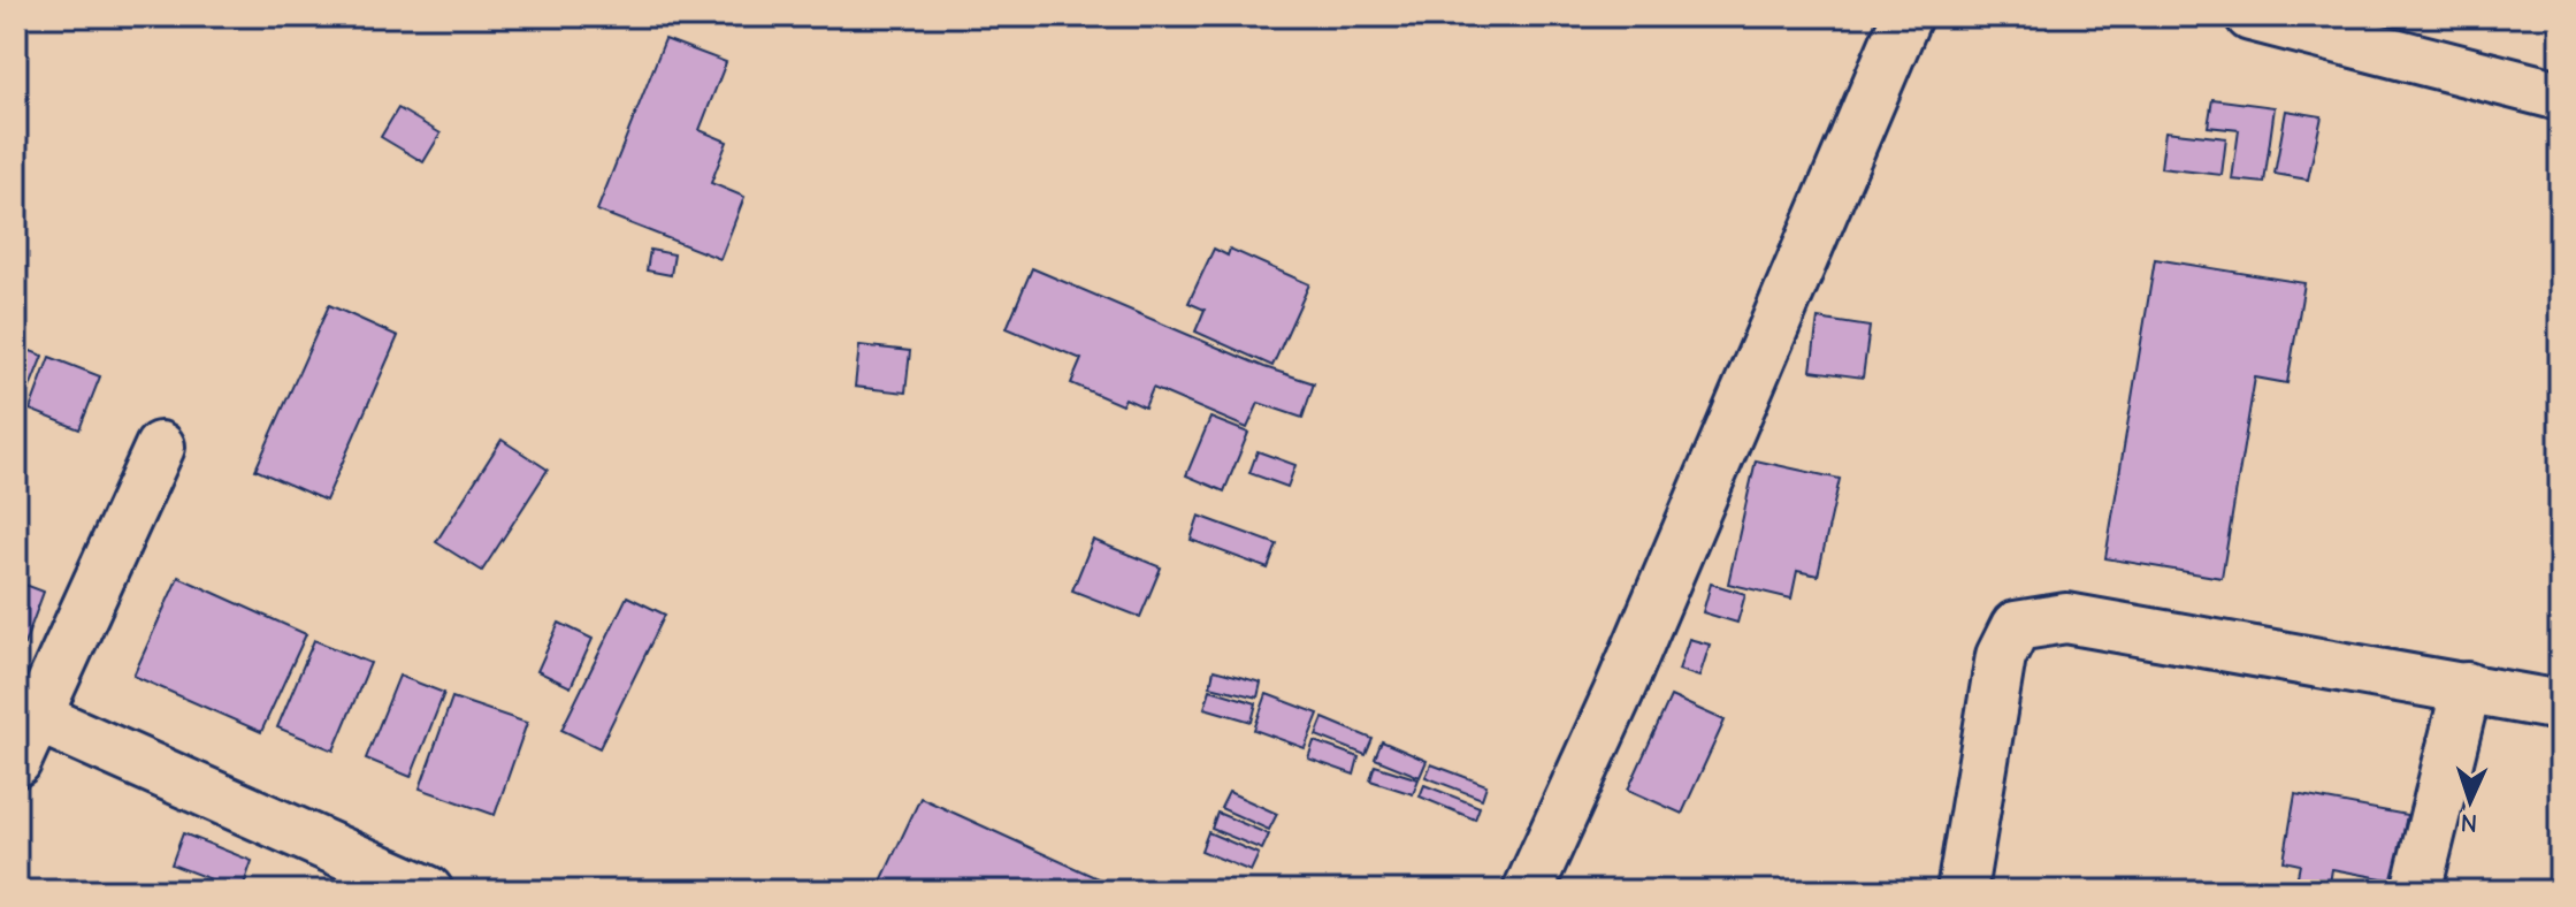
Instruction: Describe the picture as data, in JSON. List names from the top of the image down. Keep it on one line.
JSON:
{"north":"bottom"}
